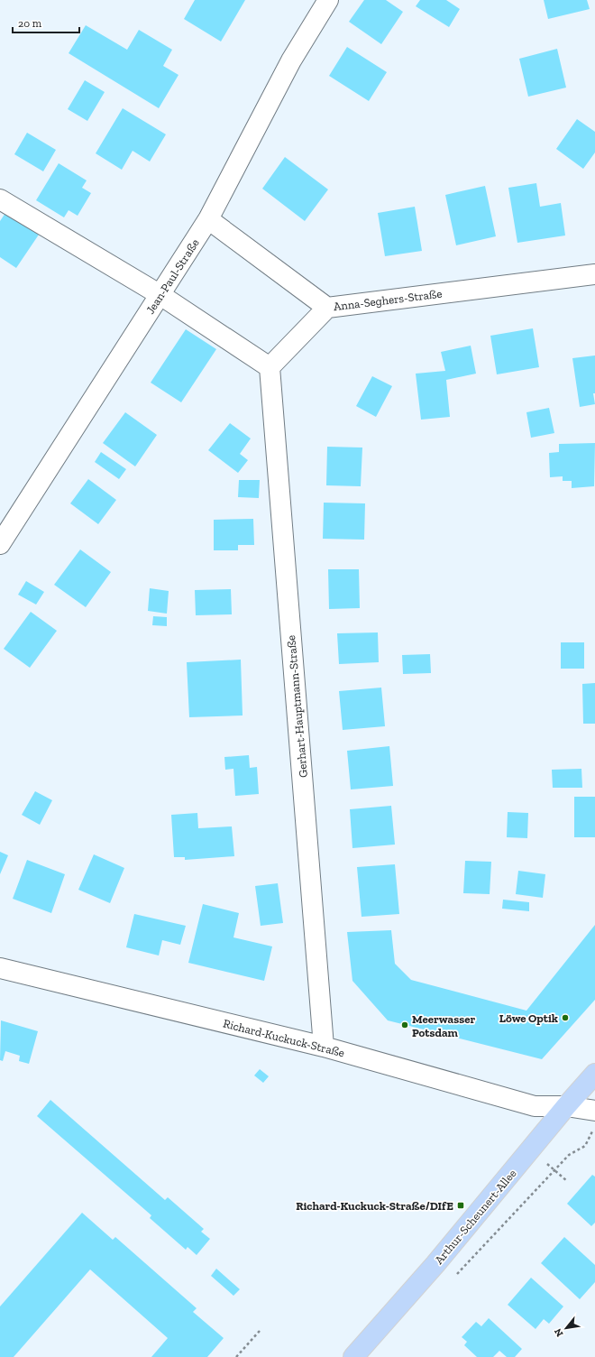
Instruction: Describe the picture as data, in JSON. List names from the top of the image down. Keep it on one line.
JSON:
{"streets":{"main road":["Arthur-Scheunert-Allee"],"street":["Jean-Paul-Straße","Anna-Seghers-Straße","Gerhart-Hauptmann-Straße","Richard-Kuckuck-Straße"]},"crossings":[["Jean-Paul-Straße","Anna-Seghers-Straße"],["Gerhart-Hauptmann-Straße","Richard-Kuckuck-Straße"],["Richard-Kuckuck-Straße","Arthur-Scheunert-Allee"]],"places":{"other":["Löwe Optik","Meerwasser Potsdam"],"transit":["Richard-Kuckuck-Straße/DIfE"]},"scale_bar":"20 m","north":"bottom left"}
